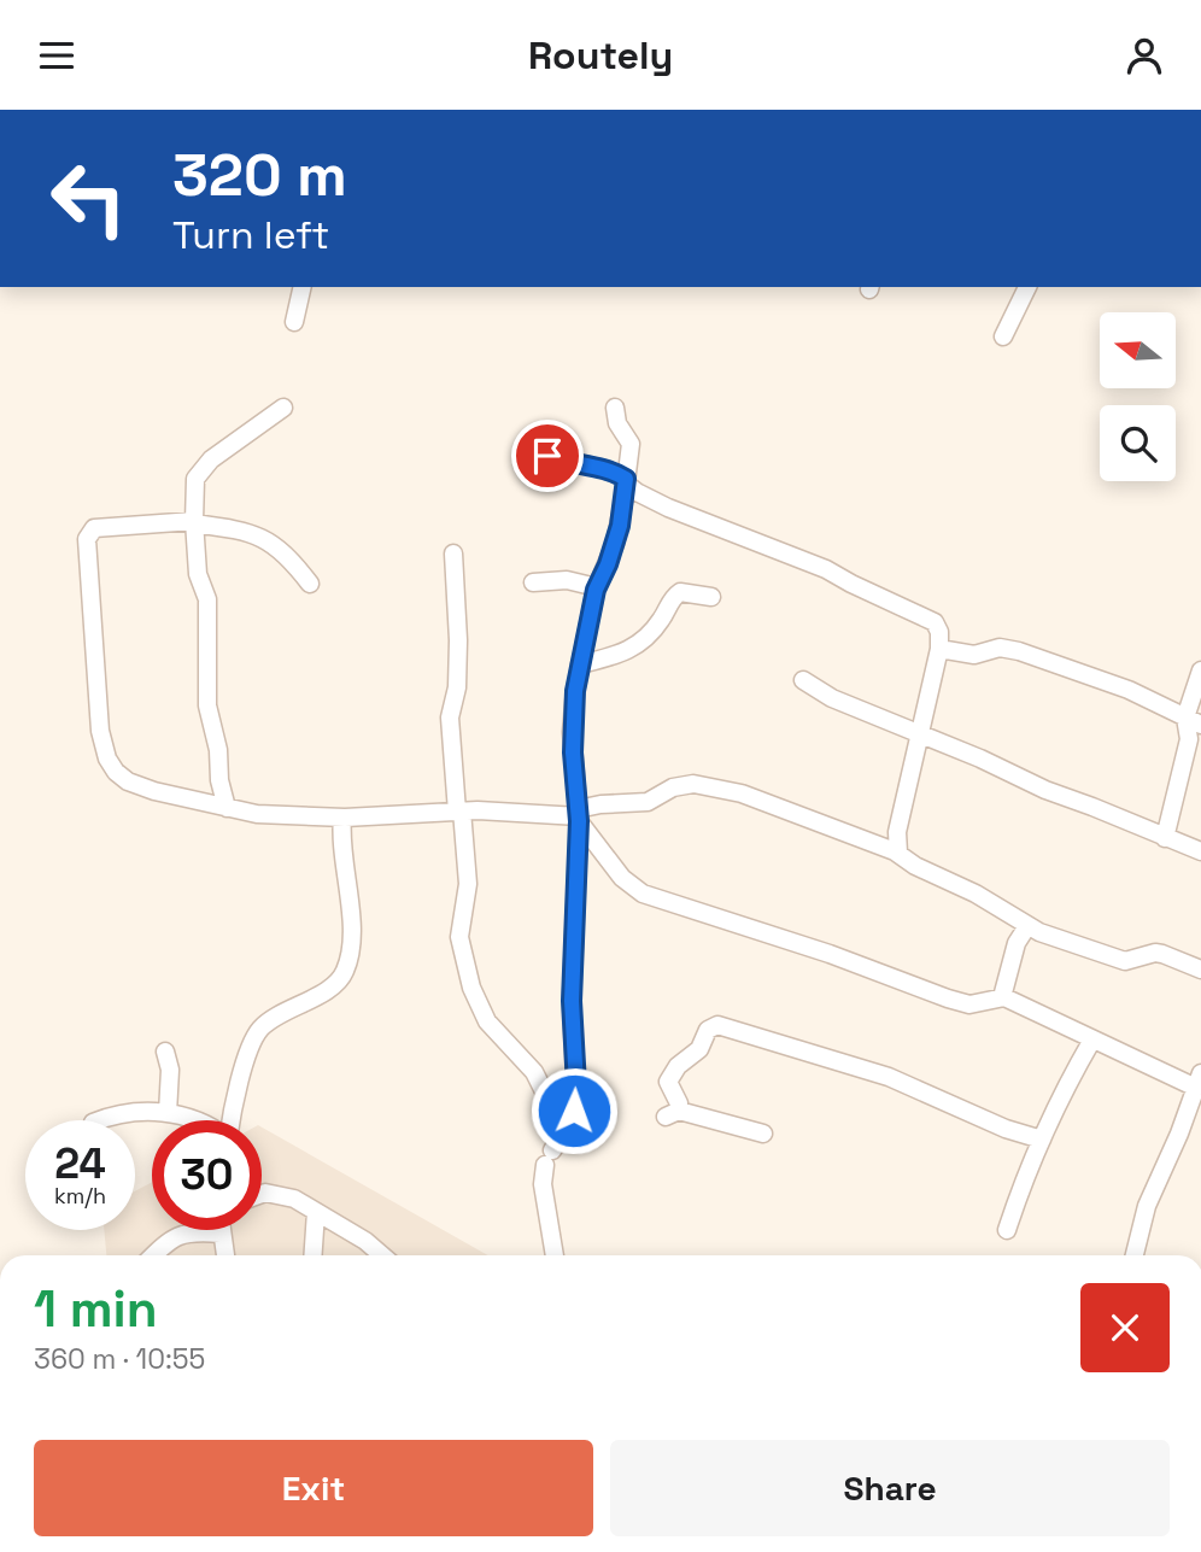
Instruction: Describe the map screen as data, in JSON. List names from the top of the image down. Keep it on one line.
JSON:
{"north":"left","page":{"header":"Routely","turn":["320 m","Turn left"],"speed":"24 km/h","limit":"30","heading":["1 min","360 m · 10:55"],"buttons":["Exit","Share"]}}
